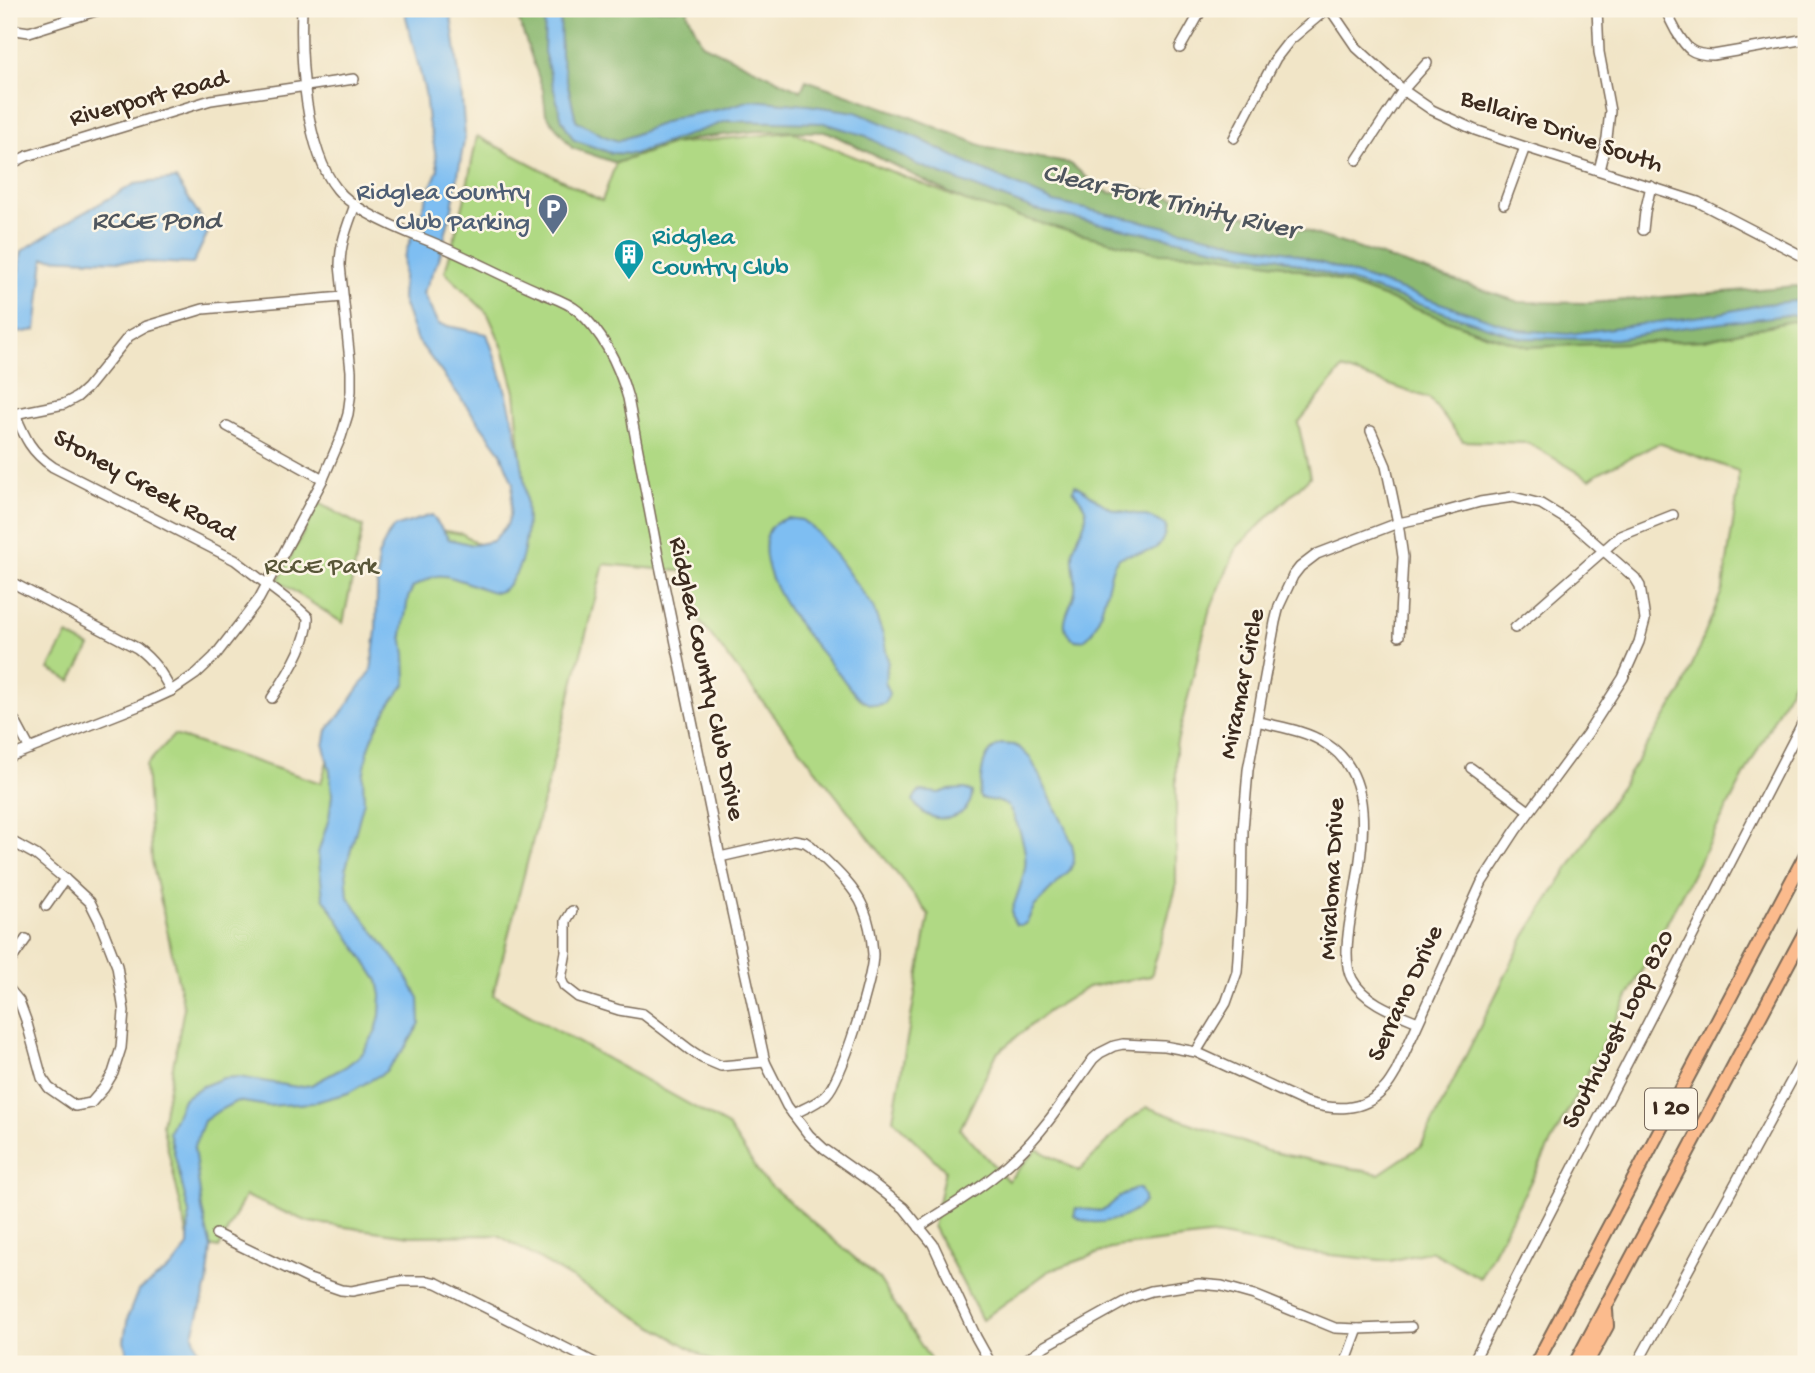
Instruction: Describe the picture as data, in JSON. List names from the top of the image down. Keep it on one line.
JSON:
{"streets":{"highway":["I 20"],"street":["Riverport Road","Bellaire Drive South","Stoney Creek Road","Ridglea Country Club Drive","Miramar Circle","Miraloma Drive","Serrano Drive","Southwest Loop 820"]},"crossings":[["Riverport Road","Ridglea Country Club Drive"],["Ridglea Country Club Drive","Serrano Drive"],["Miramar Circle","Miraloma Drive"],["Miramar Circle","Serrano Drive"],["Miraloma Drive","Serrano Drive"]],"water":["Clear Fork Trinity River","RCCE Pond"],"parks":["RCCE Park"],"places":{"parking":["Ridglea Country Club Parking"],"building":["Ridglea Country Club"]}}
